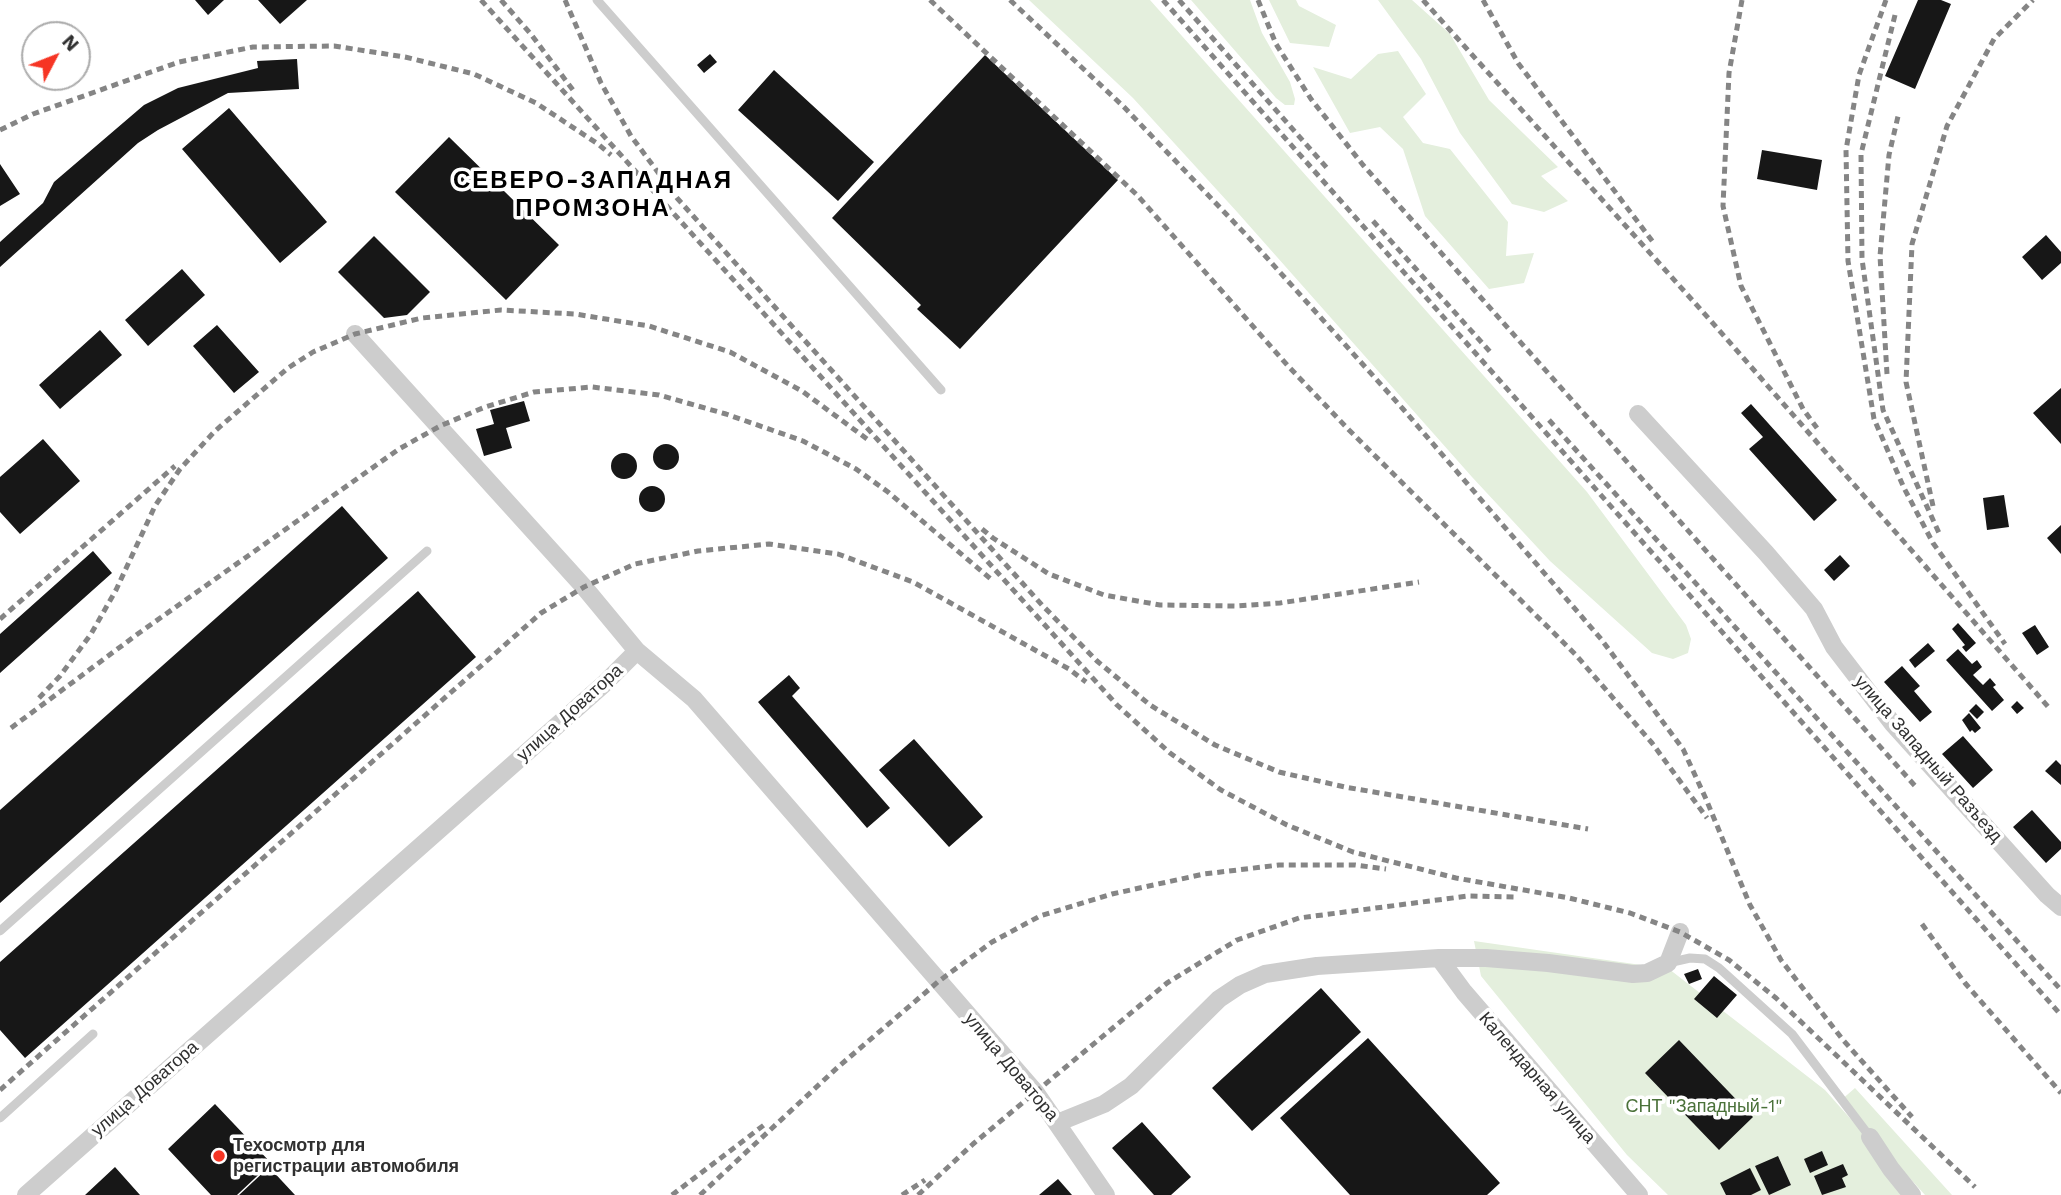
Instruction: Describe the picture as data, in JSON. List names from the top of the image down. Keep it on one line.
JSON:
{"streets":{"street":["улица Доватора","улица Западный Разъезд","Календарная улица"]},"districts":["СЕВЕРО-ЗАПАДНАЯ ПРОМЗОНА"],"parks":["СНТ \"Западный-1\""],"places":["Техосмотр для регистрации автомобиля"],"north":"top right"}
